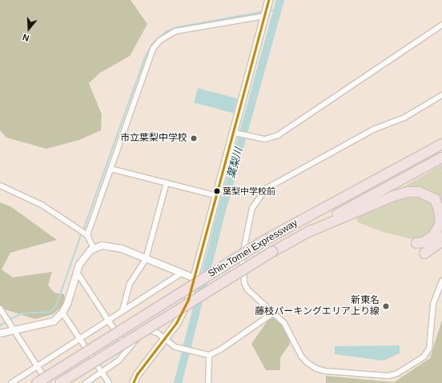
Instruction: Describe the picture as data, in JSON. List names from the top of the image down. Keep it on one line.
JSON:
{"streets":{"highway":["Shin-Tomei Expressway"]},"water":["葉梨川"],"places":["市立葉梨中学校","葉梨中学校前","新東名 藤枝パーキングエリア上り線"],"north":"bottom"}
